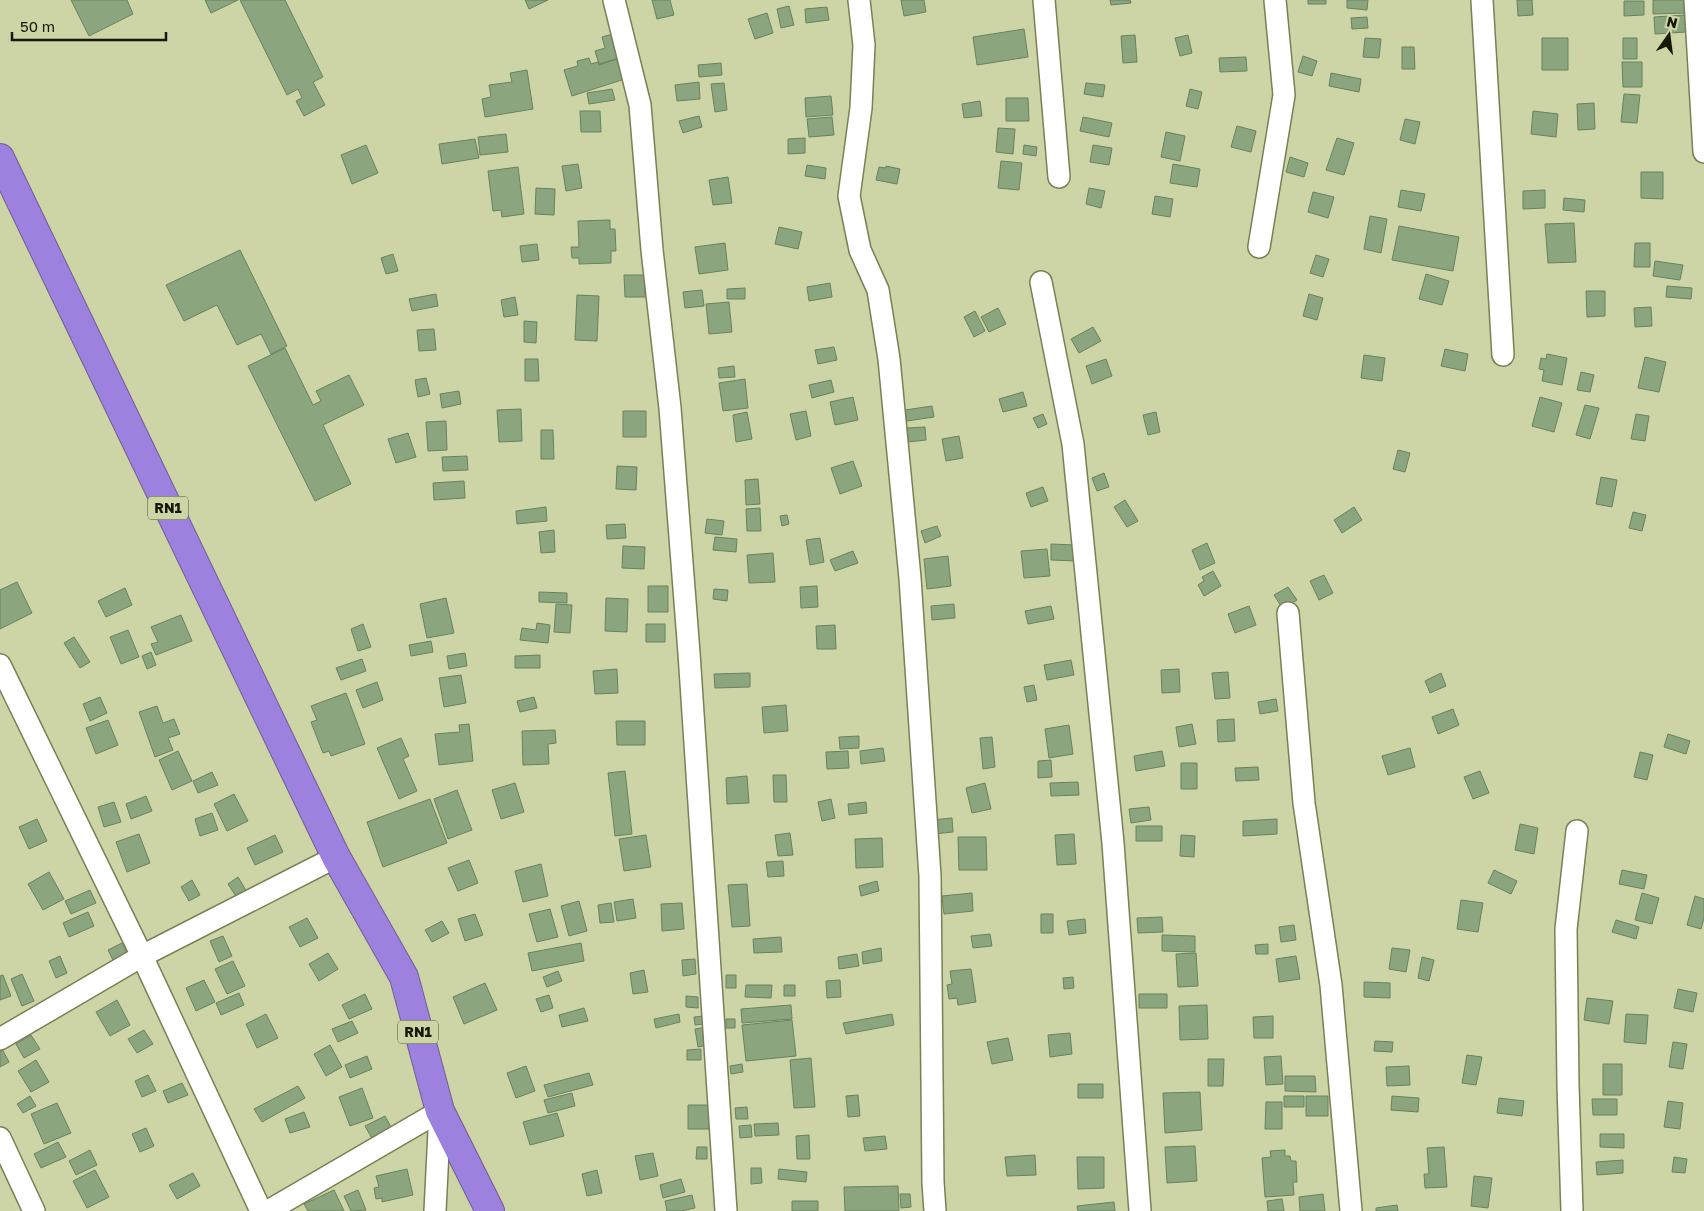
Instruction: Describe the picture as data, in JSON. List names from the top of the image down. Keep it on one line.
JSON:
{"streets":{"highway":["RN1"]},"scale_bar":"50 m","north":"top"}
